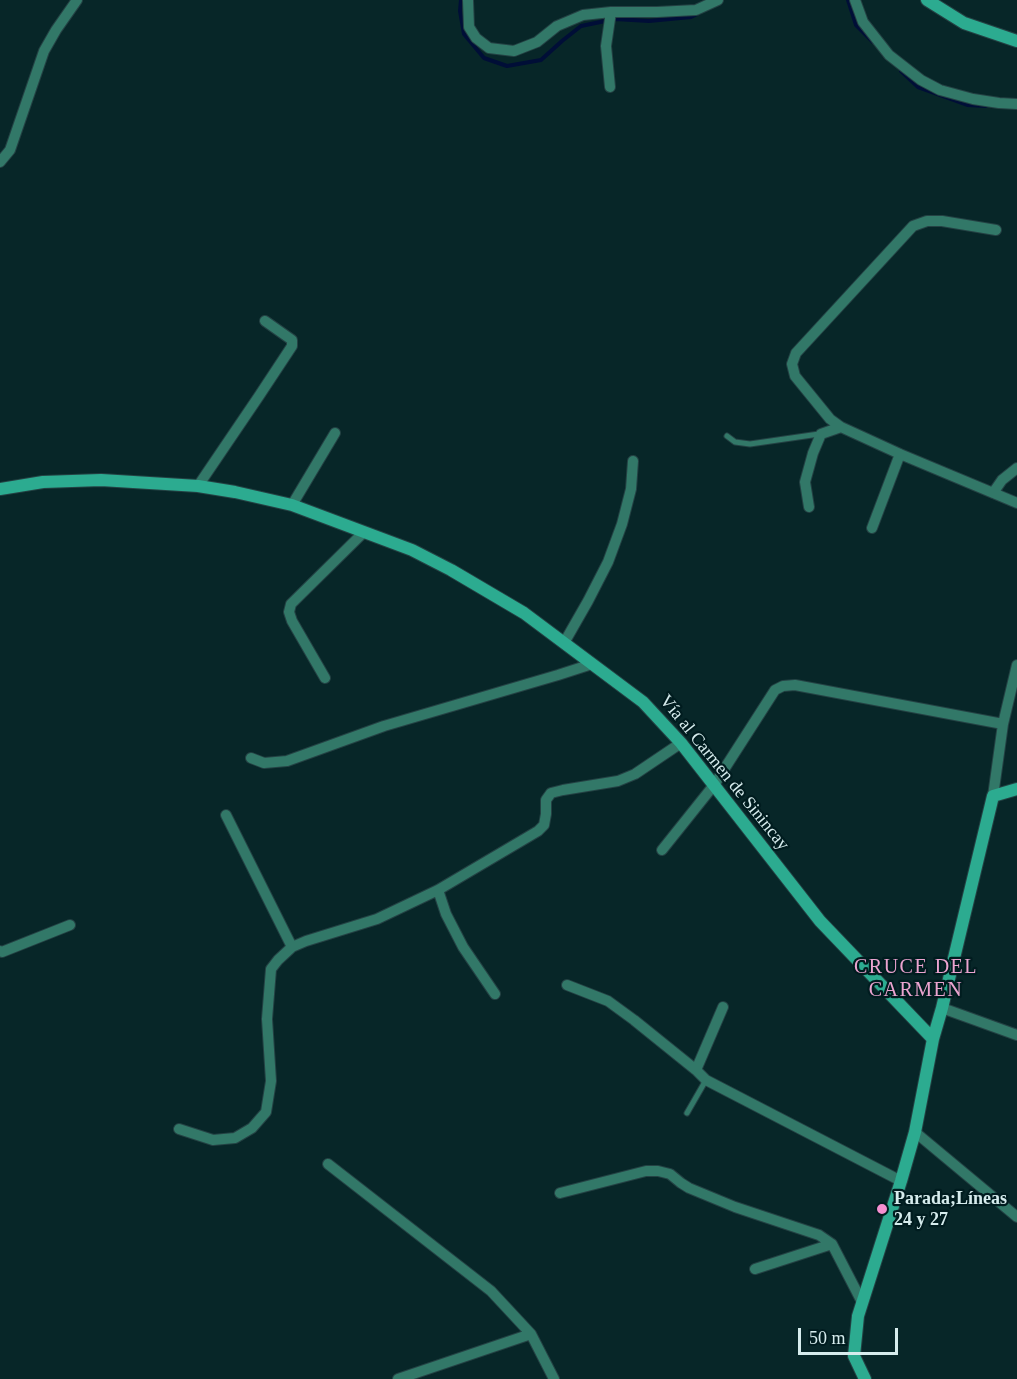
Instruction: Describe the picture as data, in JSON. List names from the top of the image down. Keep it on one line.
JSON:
{"streets":{"street":["Vía al Carmen de Sinincay"]},"districts":["CRUCE DEL CARMEN"],"places":["Parada;Líneas 24 y 27"],"scale_bar":"50 m"}
